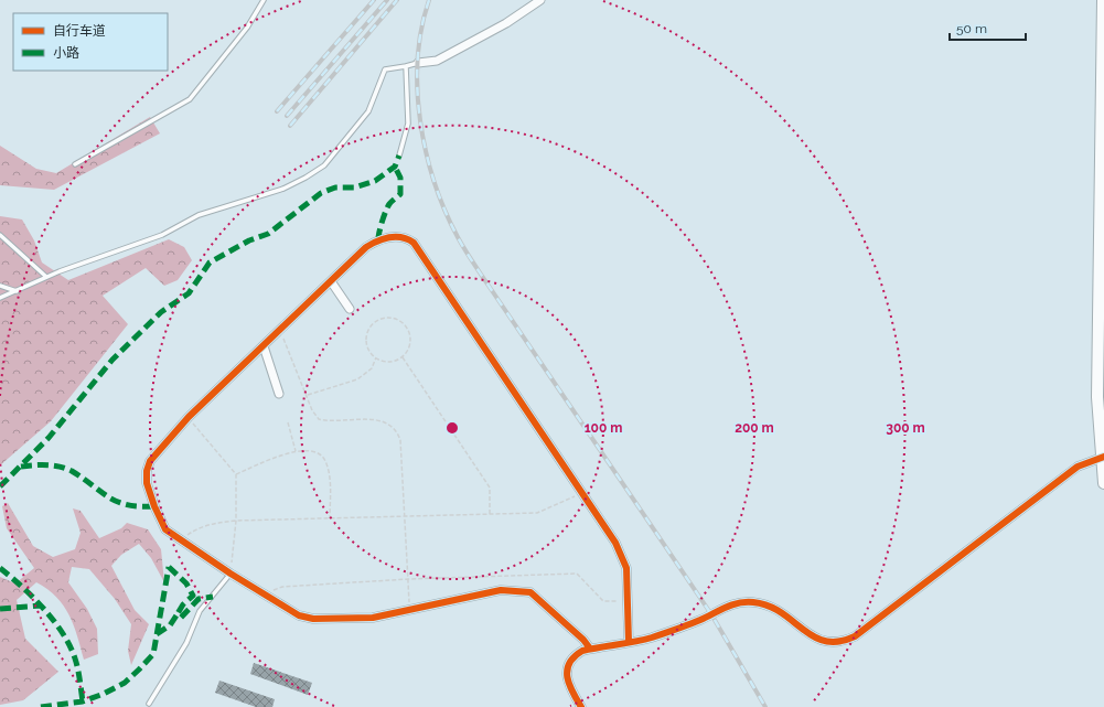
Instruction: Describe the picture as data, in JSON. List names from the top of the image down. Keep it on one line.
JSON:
{"legend":["自行车道","小路"],"scale_bar":"50 m","rings":["100 m","200 m","300 m"]}
